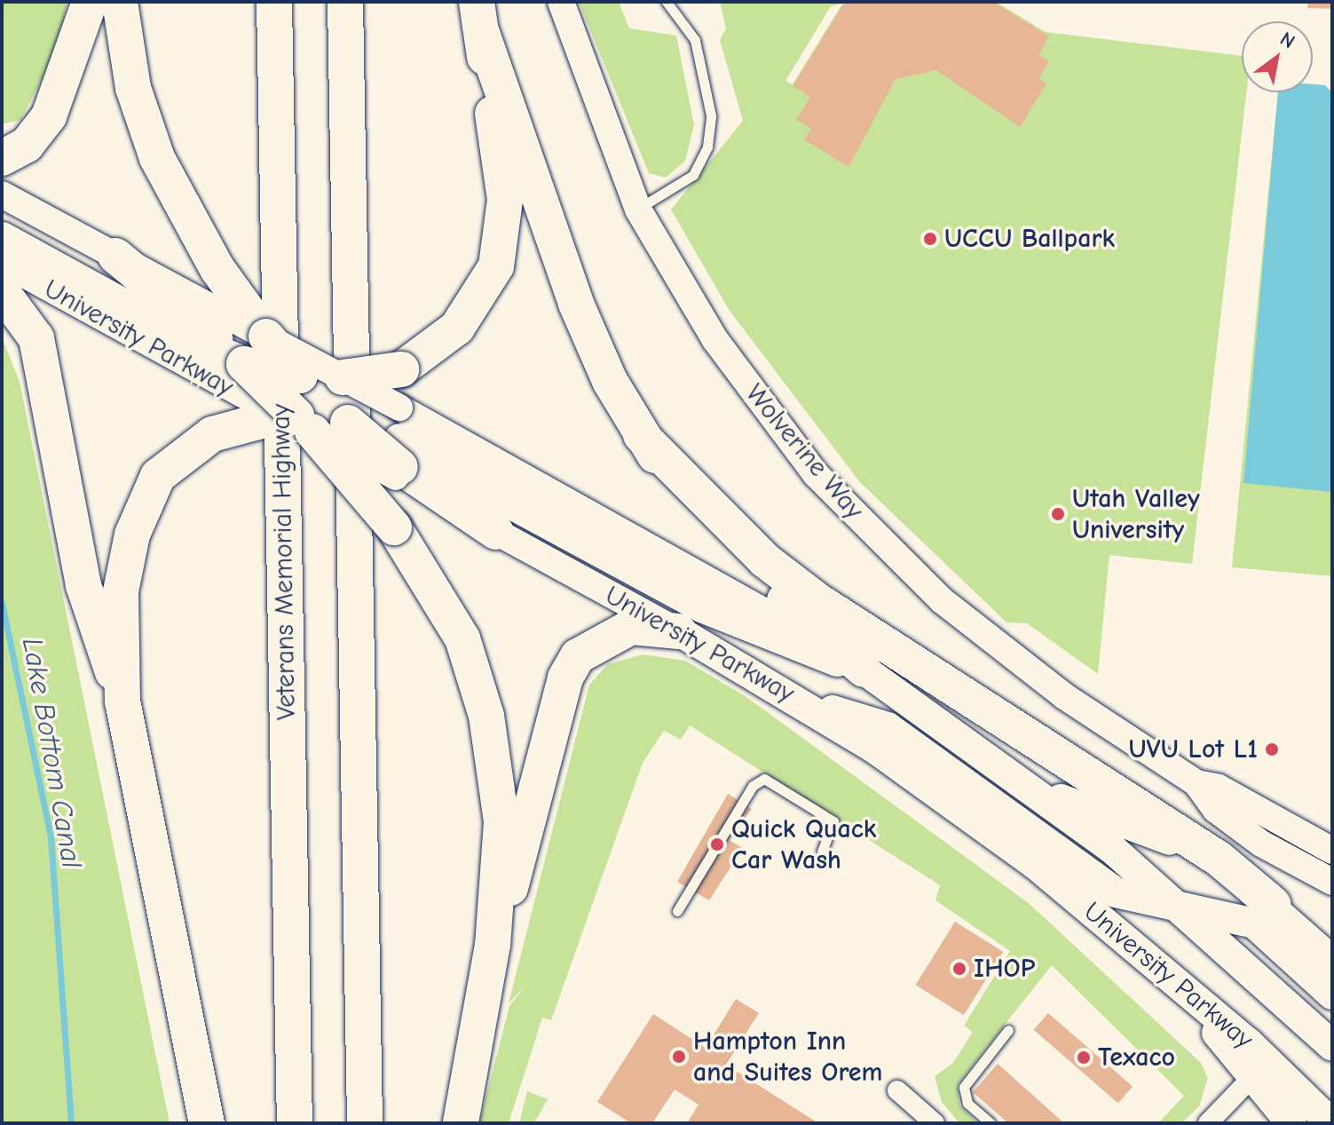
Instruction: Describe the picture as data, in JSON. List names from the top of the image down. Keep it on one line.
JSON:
{"streets":{"highway":["Veterans Memorial Highway"],"main road":["University Parkway","Wolverine Way"]},"water":["Lake Bottom Canal"],"places":["UCCU Ballpark","Utah Valley University","UVU Lot L1","Quick Quack Car Wash","IHOP","Hampton Inn and Suites Orem","Texaco"],"north":"top right"}
